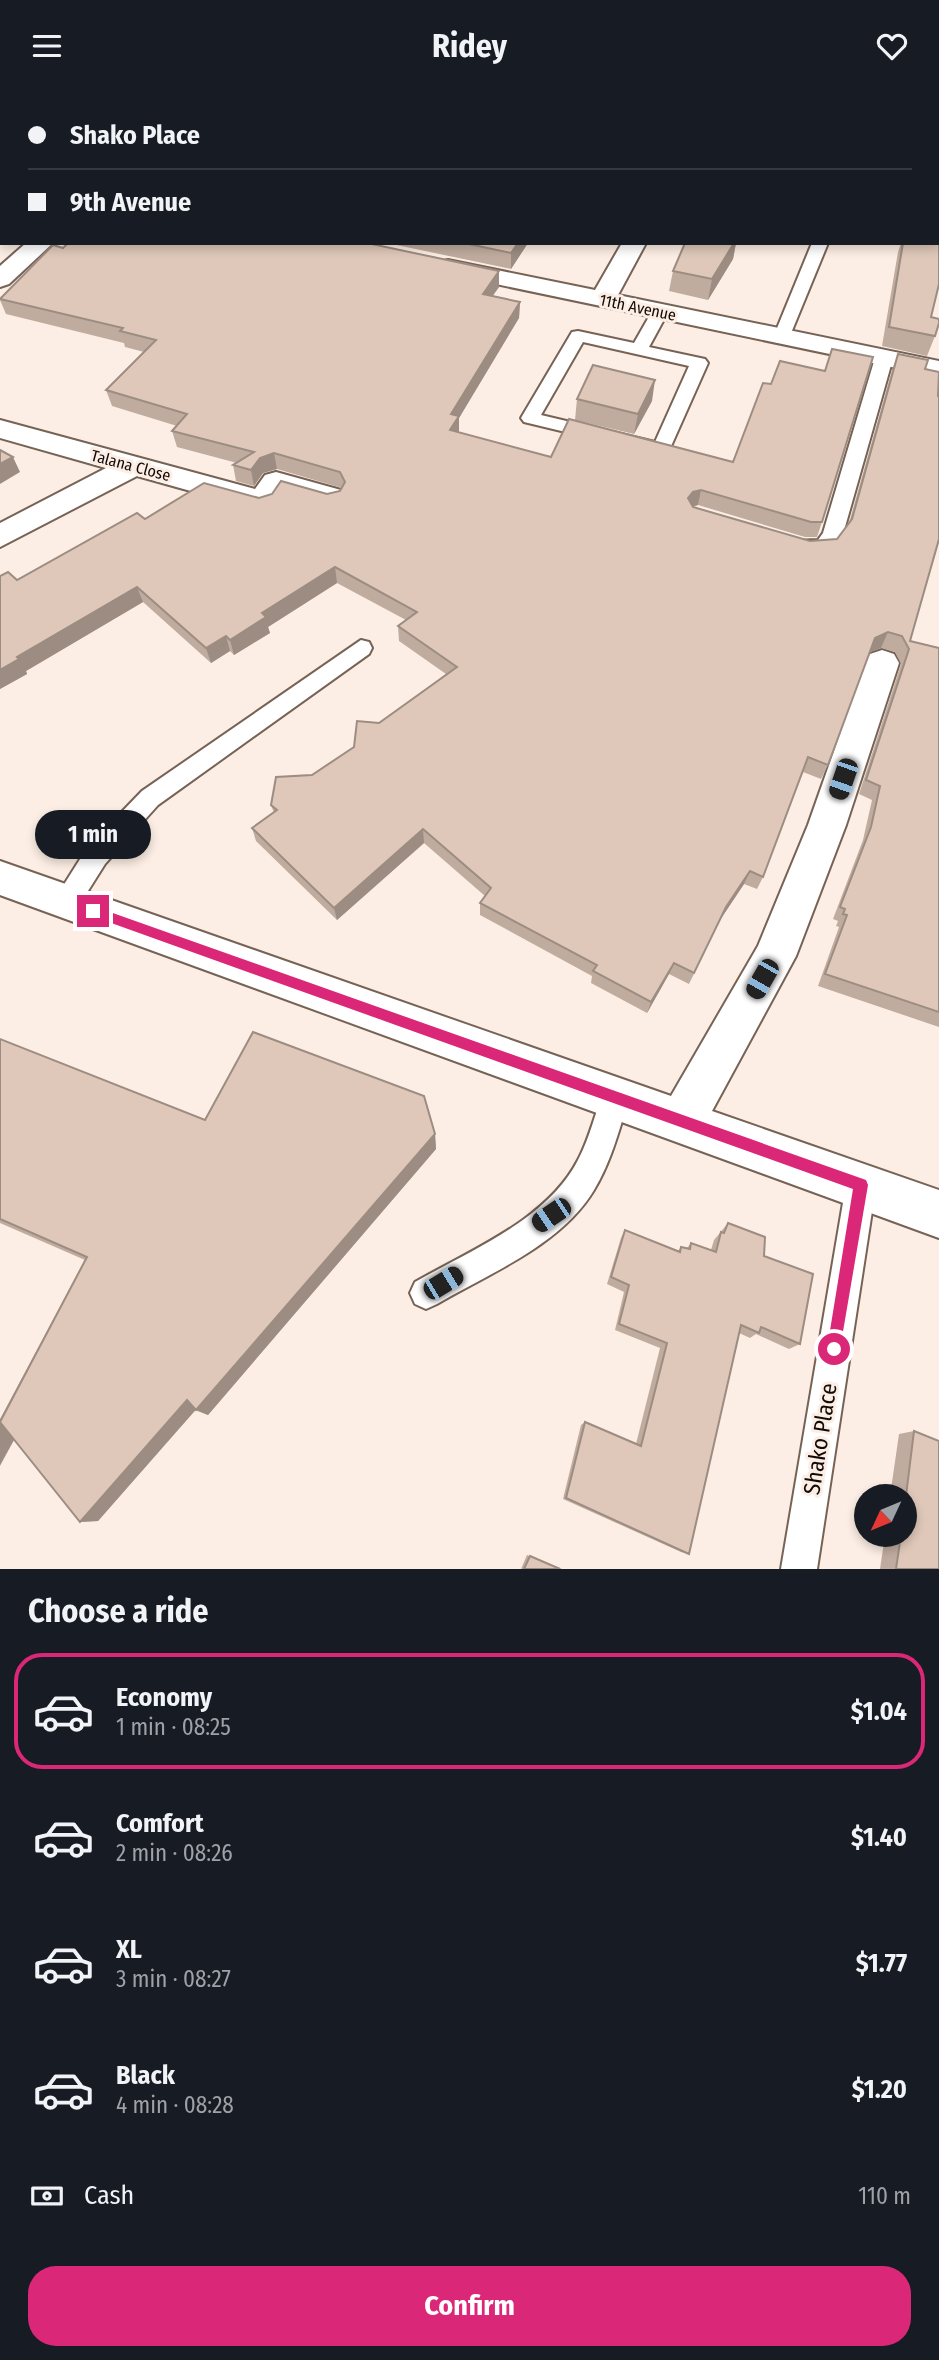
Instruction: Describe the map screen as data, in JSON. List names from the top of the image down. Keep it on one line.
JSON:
{"streets":{"street":["11th Avenue","Talana Close"],"lane":["Shako Place"]},"north":"bottom left","page":{"header":"Ridey","banner":["Shako Place","9th Avenue"],"bubble":"1 min","heading":"Choose a ride","list":[{"name":"Economy","note":"1 min · 08:25","value":"$1.04"},{"name":"Comfort","note":"2 min · 08:26","value":"$1.40"},{"name":"XL","note":"3 min · 08:27","value":"$1.77"},{"name":"Black","note":"4 min · 08:28","value":"$1.20"}],"pay":["Cash","110 m"],"buttons":"Confirm"}}
